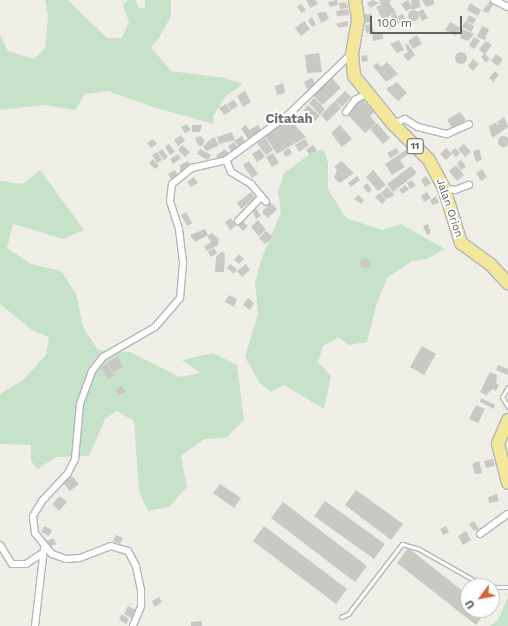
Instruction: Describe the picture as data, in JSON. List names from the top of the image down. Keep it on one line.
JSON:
{"streets":{"highway":["11","Jalan Orion"]},"districts":["Citatah"],"scale_bar":"100 m","north":"bottom left"}
